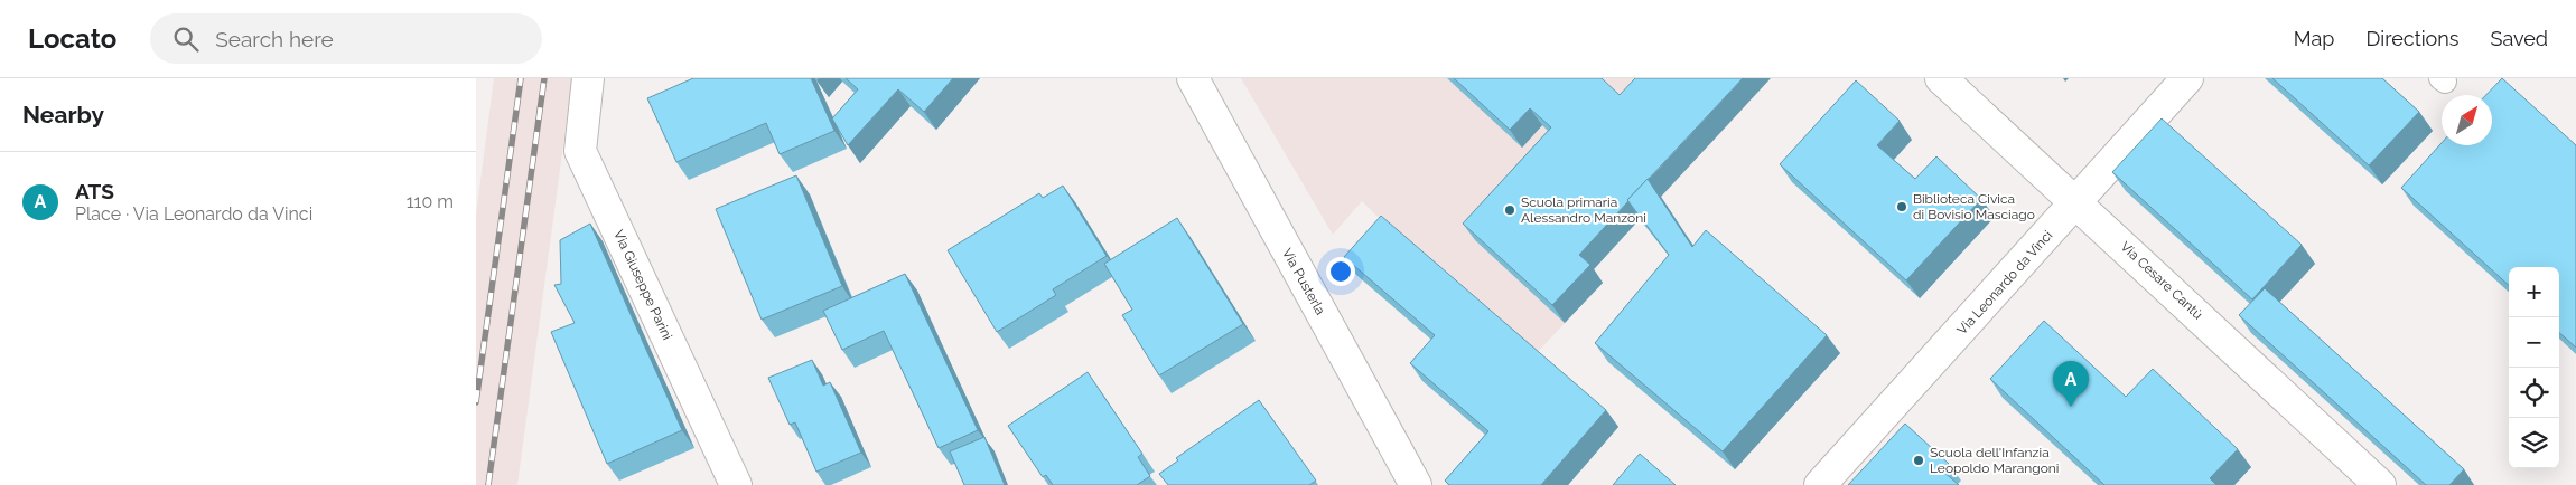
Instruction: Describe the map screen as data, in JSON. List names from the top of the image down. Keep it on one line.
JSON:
{"streets":{"street":["Via Cesare Cantù","Via Pusterla","Via Leonardo da Vinci","Via Giuseppe Parini"]},"crossings":[["Via Cesare Cantù","Via Leonardo da Vinci"]],"places":["Biblioteca Civica di Bovisio Masciago","Scuola primaria Alessandro Manzoni","Scuola dell'Infanzia Leopoldo Marangoni"],"north":"top right","page":{"header":"Locato","search":"Search here","nav":["Map","Directions","Saved"],"heading":"Nearby","list":[{"mark":"A","name":"ATS","note":"Place · Via Leonardo da Vinci","value":"110 m"}],"map_buttons":["+","−"],"pins":"A"}}
